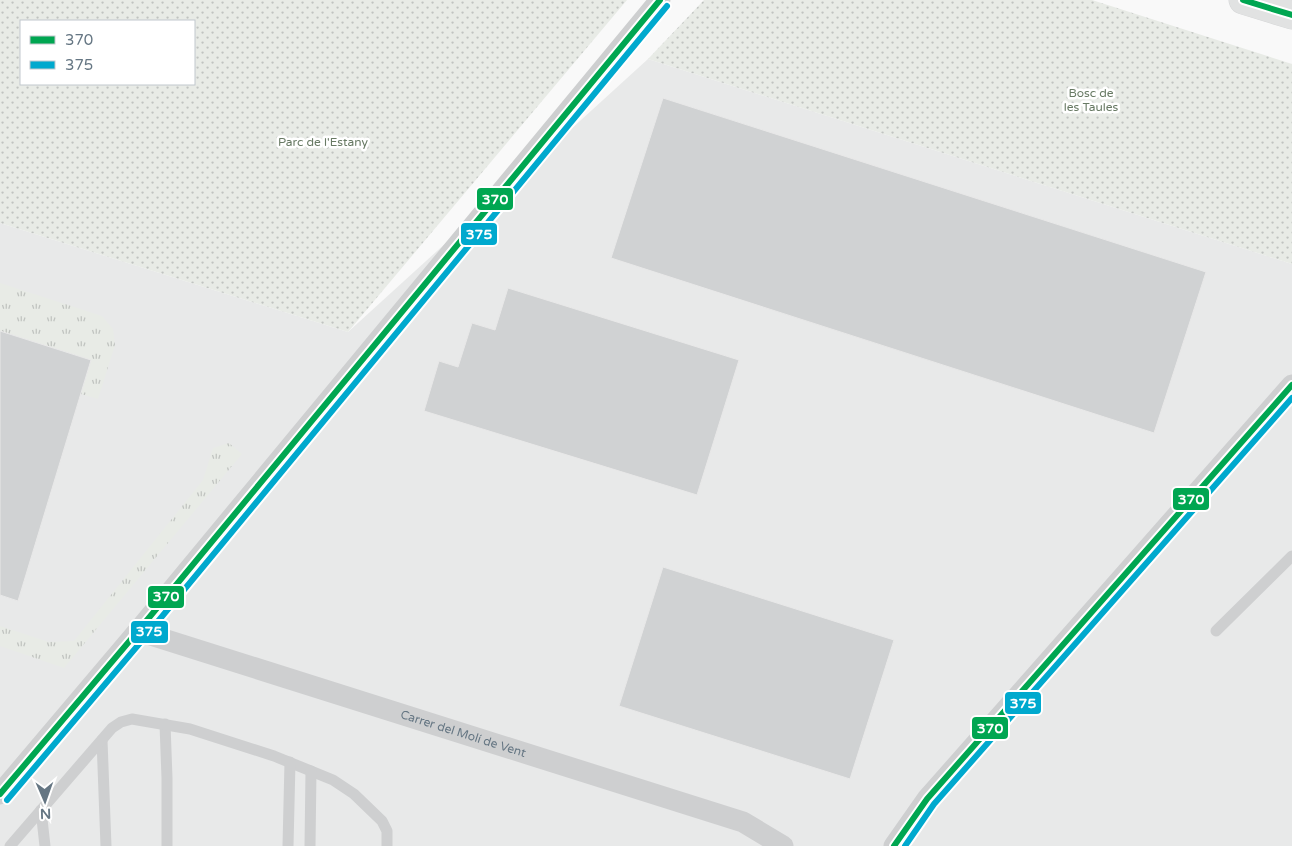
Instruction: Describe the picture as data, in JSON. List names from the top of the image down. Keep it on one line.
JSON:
{"streets":{"street":["Carrer del Molí de Vent"]},"parks":["Bosc de les Taules","Parc de l'Estany"],"lines":["transit line 370","transit line 375"],"legend":["370","375"],"north":"bottom"}
